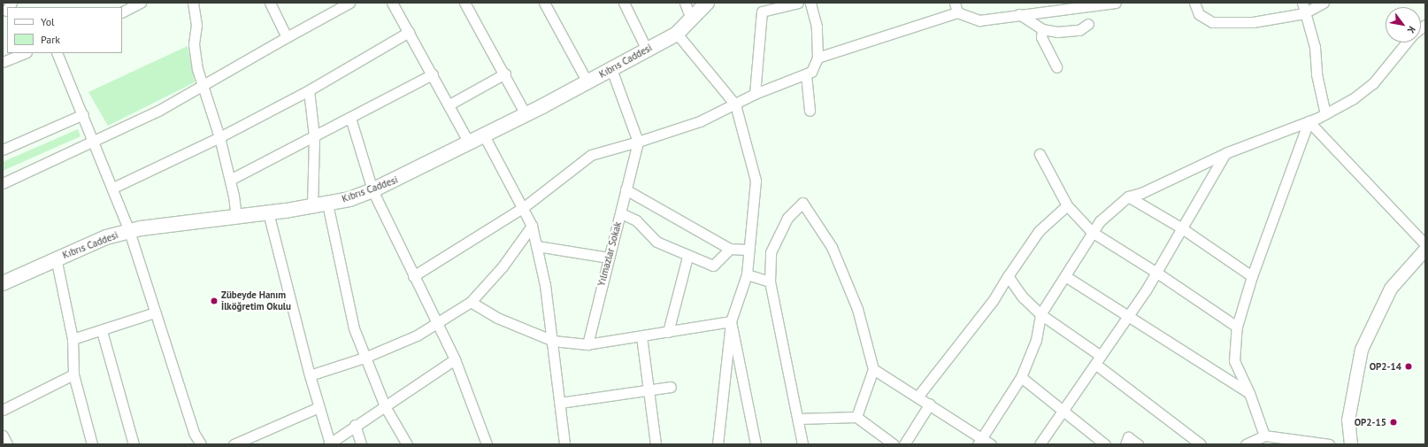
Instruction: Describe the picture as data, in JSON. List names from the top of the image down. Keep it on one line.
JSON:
{"streets":{"main road":["Kıbrıs Caddesi"],"street":["Yılmazlar Sokak"]},"places":["Zübeyde Hanım İlköğretim Okulu","OP2-14","OP2-15"],"legend":["Yol","Park"],"north":"bottom right"}
